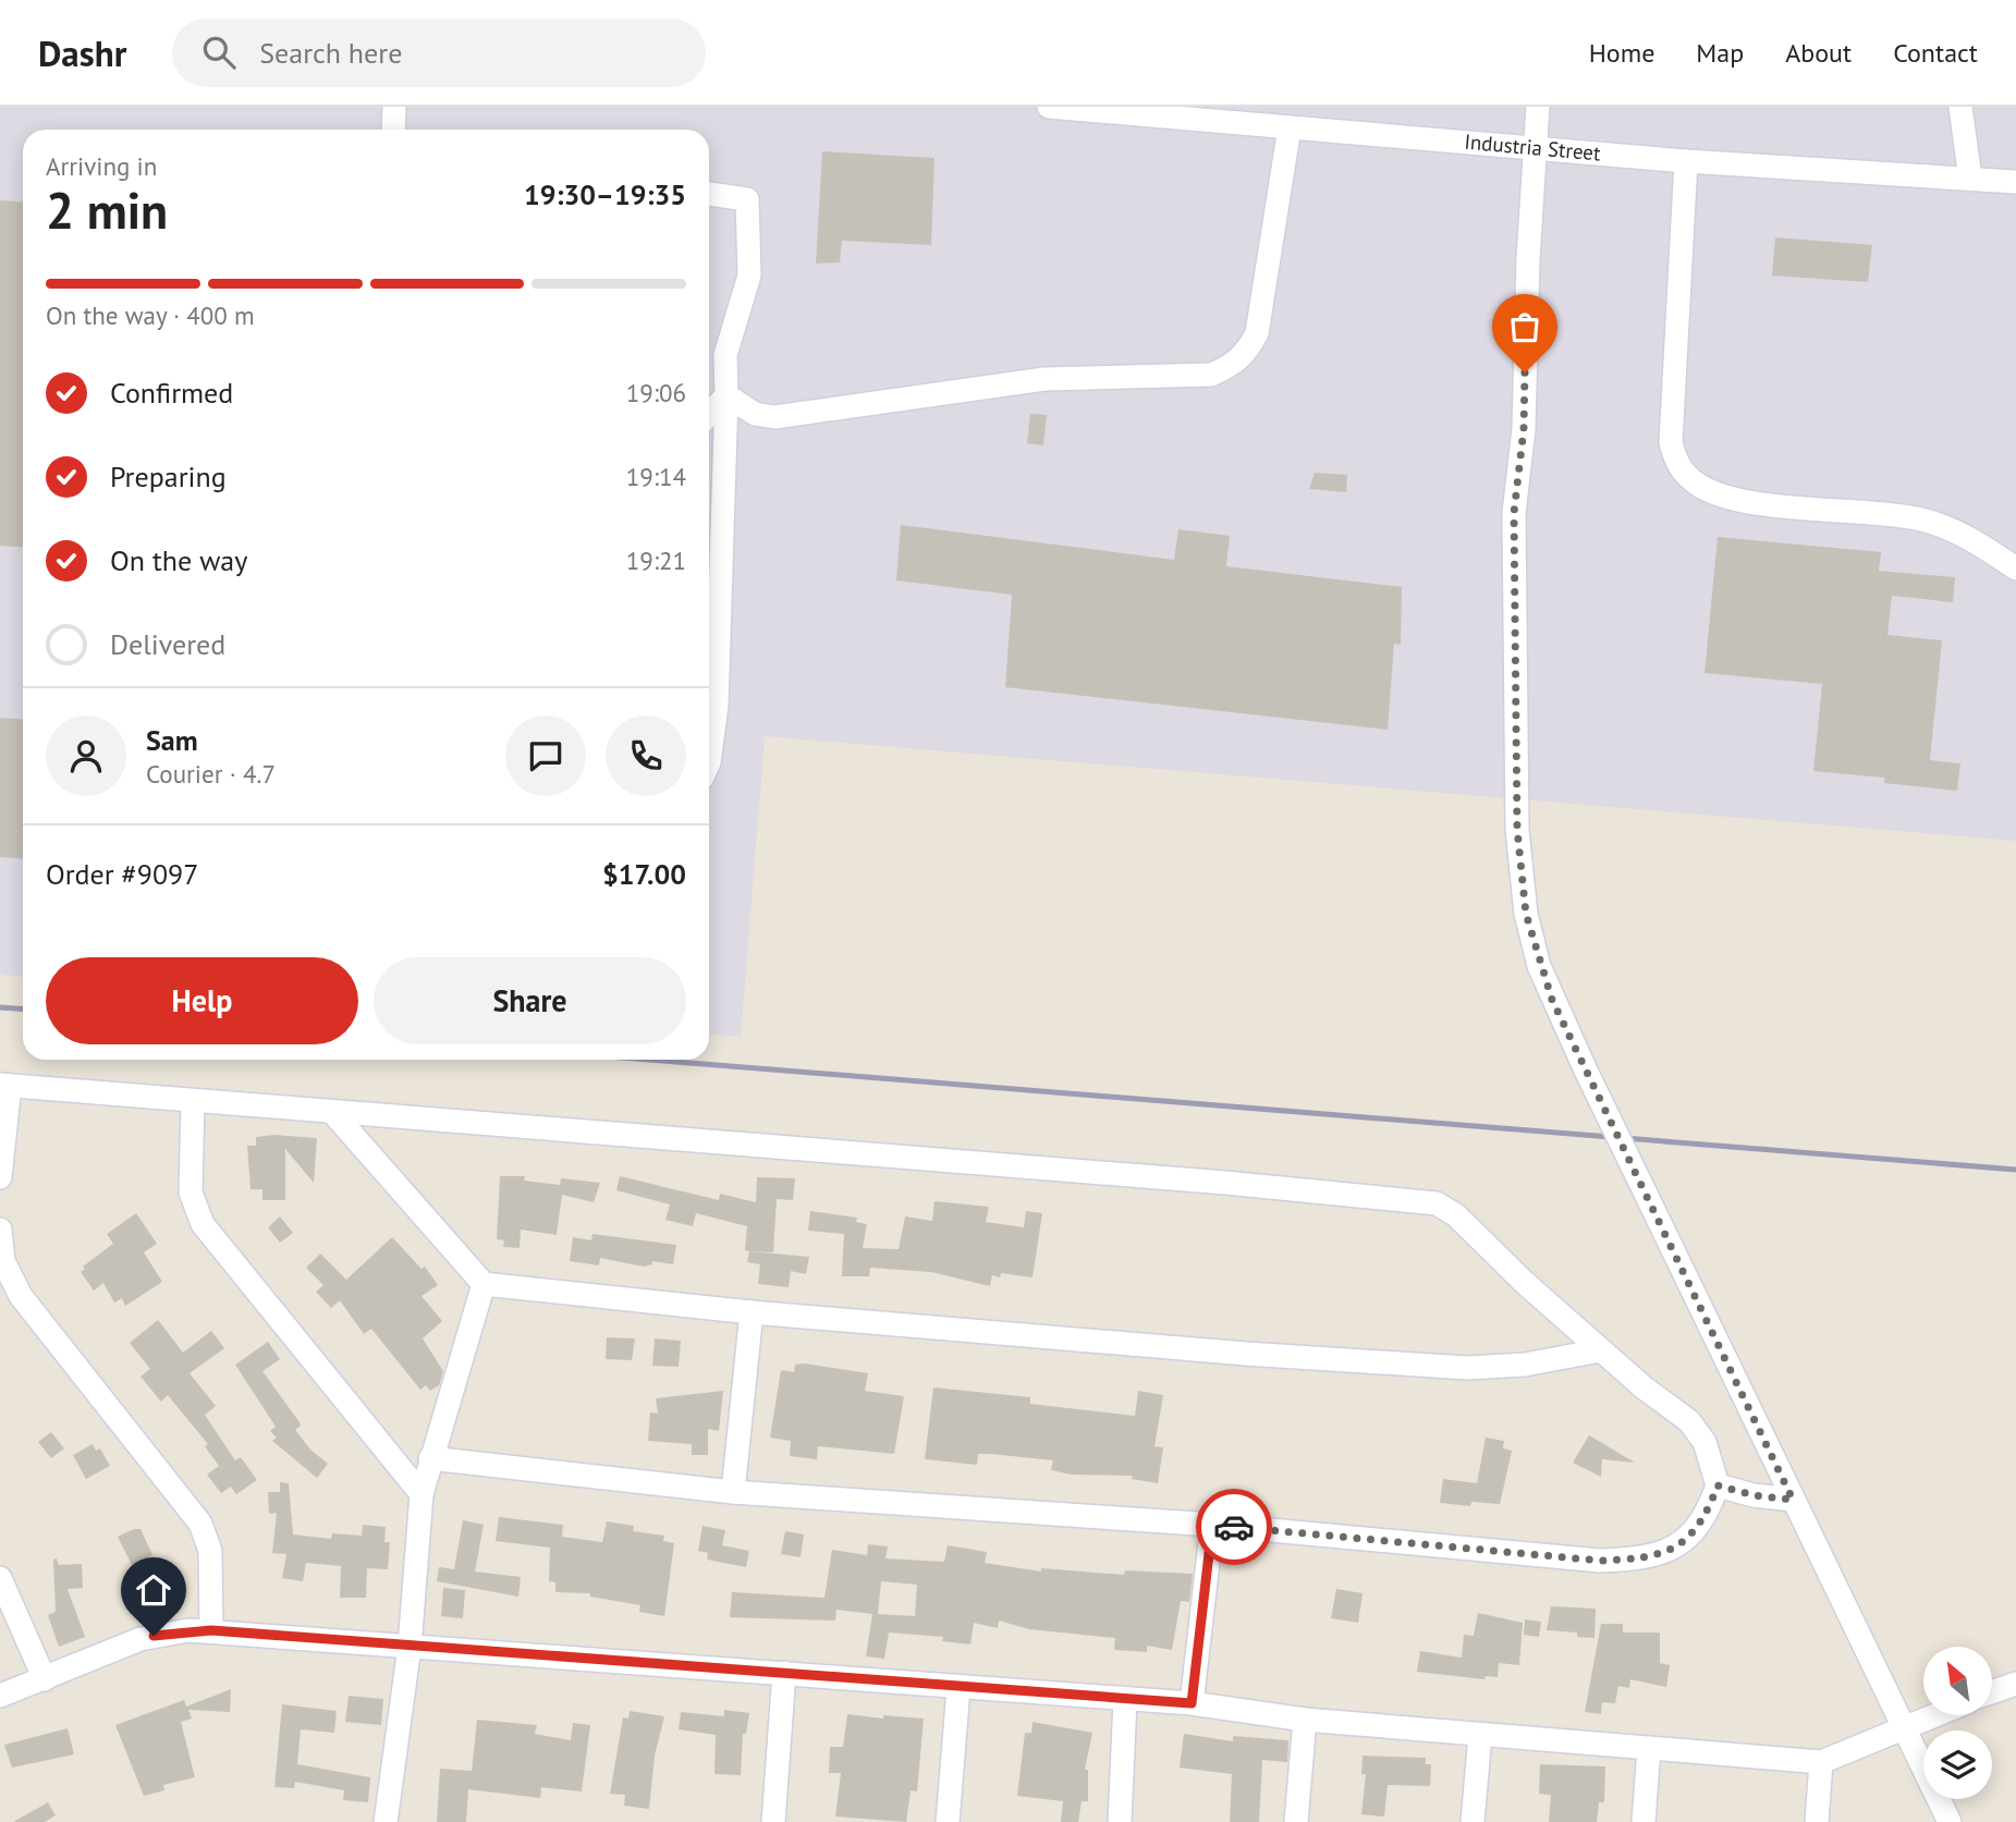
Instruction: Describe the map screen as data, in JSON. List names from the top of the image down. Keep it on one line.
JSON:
{"streets":{"street":["Industria Street"]},"north":"top left","page":{"header":"Dashr","search":"Search here","nav":["Home","Map","About","Contact"],"heading":["2 min","Arriving in","19:30–19:35"],"panel":["Sam","Courier · 4.7","Order #9097","$17.00"],"bar":"On the way · 400 m","list":[["Confirmed","19:06"],["Preparing","19:14"],["On the way","19:21"],"Delivered"],"buttons":["Help","Share"]}}
